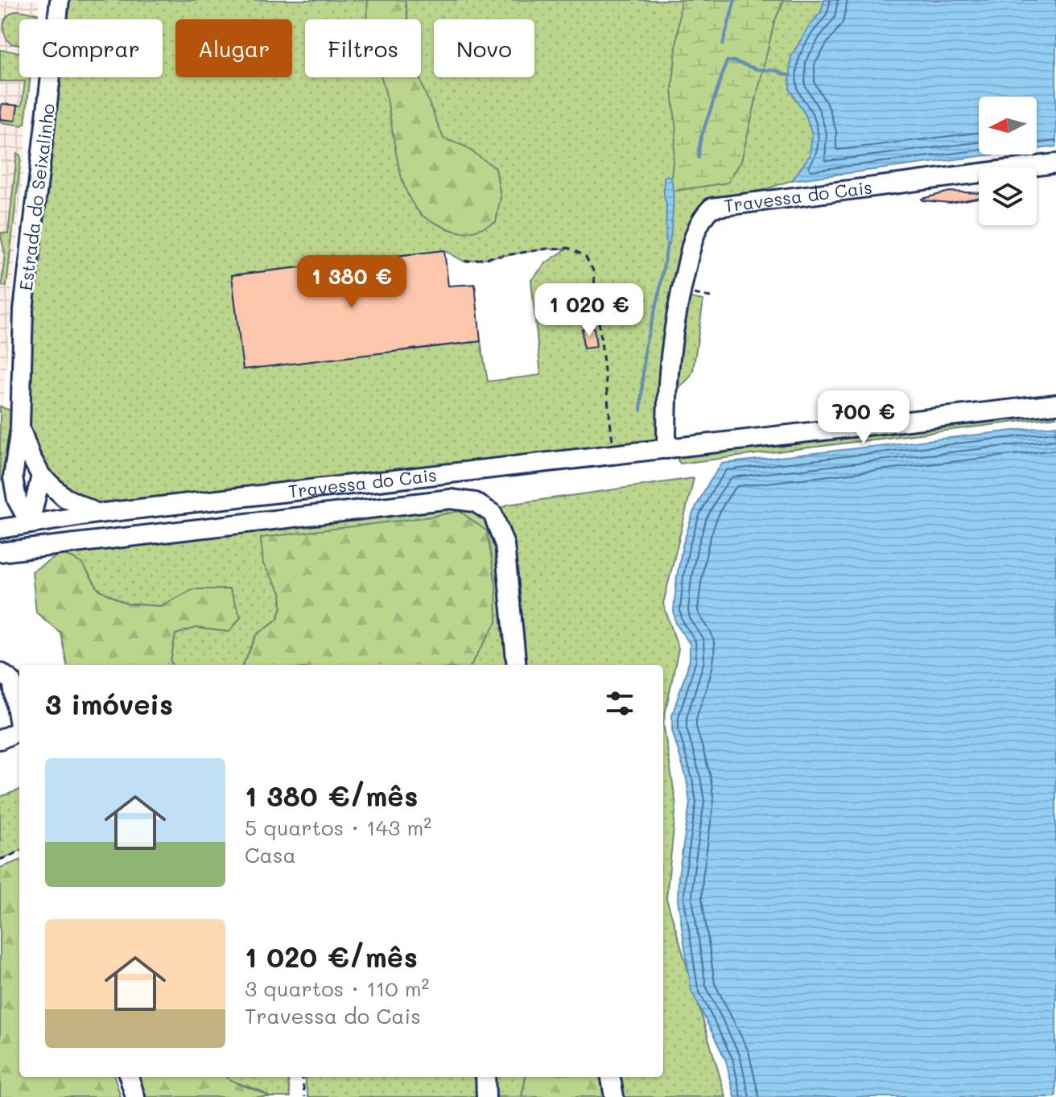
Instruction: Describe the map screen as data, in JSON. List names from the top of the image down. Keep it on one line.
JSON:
{"streets":{"street":["Estrada do Seixalinho","Travessa do Cais"]},"crossings":[["Estrada do Seixalinho","Travessa do Cais"]],"north":"left","page":{"chip":["Comprar","Alugar","Filtros","Novo"],"price":["1 380 €","1 020 €","700 €"],"heading":"3 imóveis","list":[{"name":"1 380 €/mês","note":"5 quartos · 143 m² · Casa"},{"name":"1 020 €/mês","note":"3 quartos · 110 m² · Travessa do Cais"}]}}
